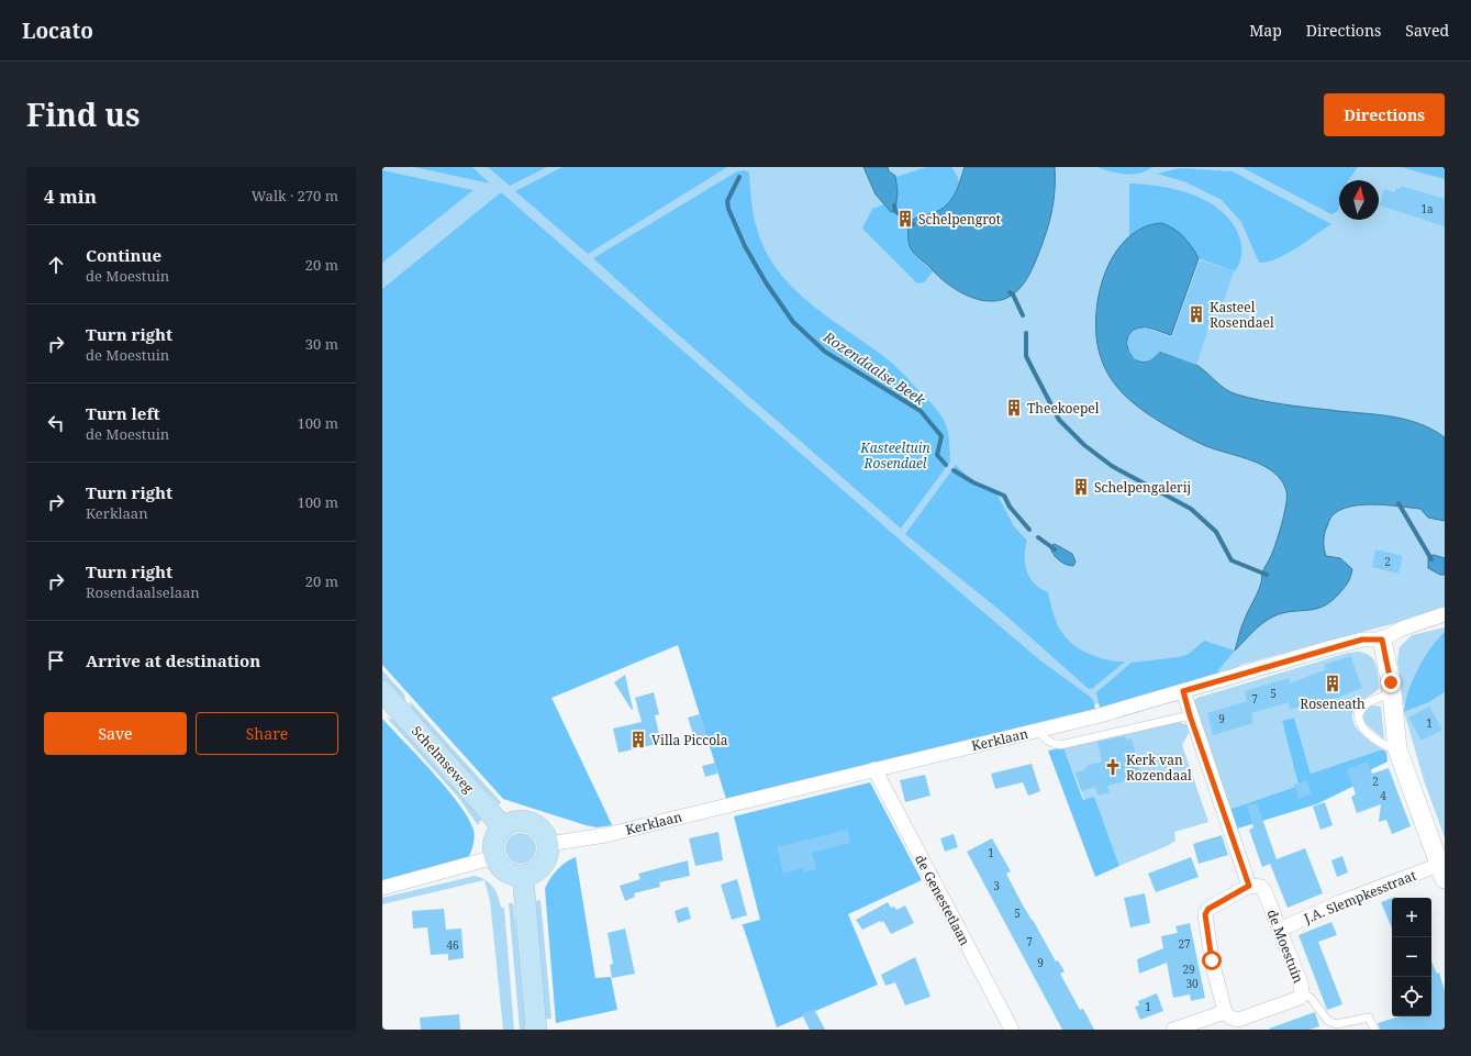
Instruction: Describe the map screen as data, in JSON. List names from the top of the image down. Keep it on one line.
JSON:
{"streets":{"main road":["Schelmseweg"],"street":["Kerklaan","J.A. Slempkesstraat","de Genestetlaan","de Moestuin"]},"crossings":[["Kerklaan","Schelmseweg"],["Kerklaan","de Genestetlaan"],["J.A. Slempkesstraat","de Moestuin"]],"water":["Rozendaalse Beek"],"parks":["Kasteeltuin Rosendael"],"places":{"building":["Schelpengrot","Kasteel Rosendael","Theekoepel","Schelpengalerij","Roseneath","Villa Piccola"],"church":["Kerk van Rozendaal"]},"house_numbers":["1a","2","5","7","9","1","2","4","1","3","5","7","27","46","9","29","30","1"],"north":"top","page":{"header":"Locato","nav":["Map","Directions","Saved"],"title":"Find us","buttons":["Directions",["Save","Share"]],"heading":["4 min","Walk · 270 m"],"list":[["Continue","de Moestuin","20 m"],["Turn right","de Moestuin","30 m"],["Turn left","de Moestuin","100 m"],["Turn right","Kerklaan","100 m"],["Turn right","Rosendaalselaan","20 m"],"Arrive at destination"],"map_buttons":["+","−"]}}
